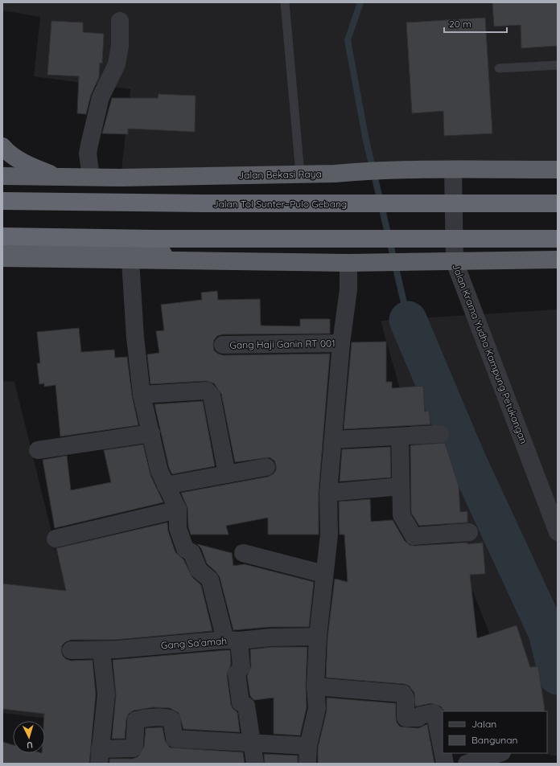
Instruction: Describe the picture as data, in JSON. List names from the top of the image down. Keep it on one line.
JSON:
{"streets":{"highway":["Jalan Bekasi Raya","Jalan Tol Sunter–Pulo Gebang"],"street":["Gang Haji Ganin RT 001","Jalan Krama Yudha Kampung Petukangan","Gang Sa'amah"]},"crossings":[["Jalan Bekasi Raya","Jalan Krama Yudha Kampung Petukangan"]],"legend":["Jalan","Bangunan"],"scale_bar":"20 m","north":"bottom"}
